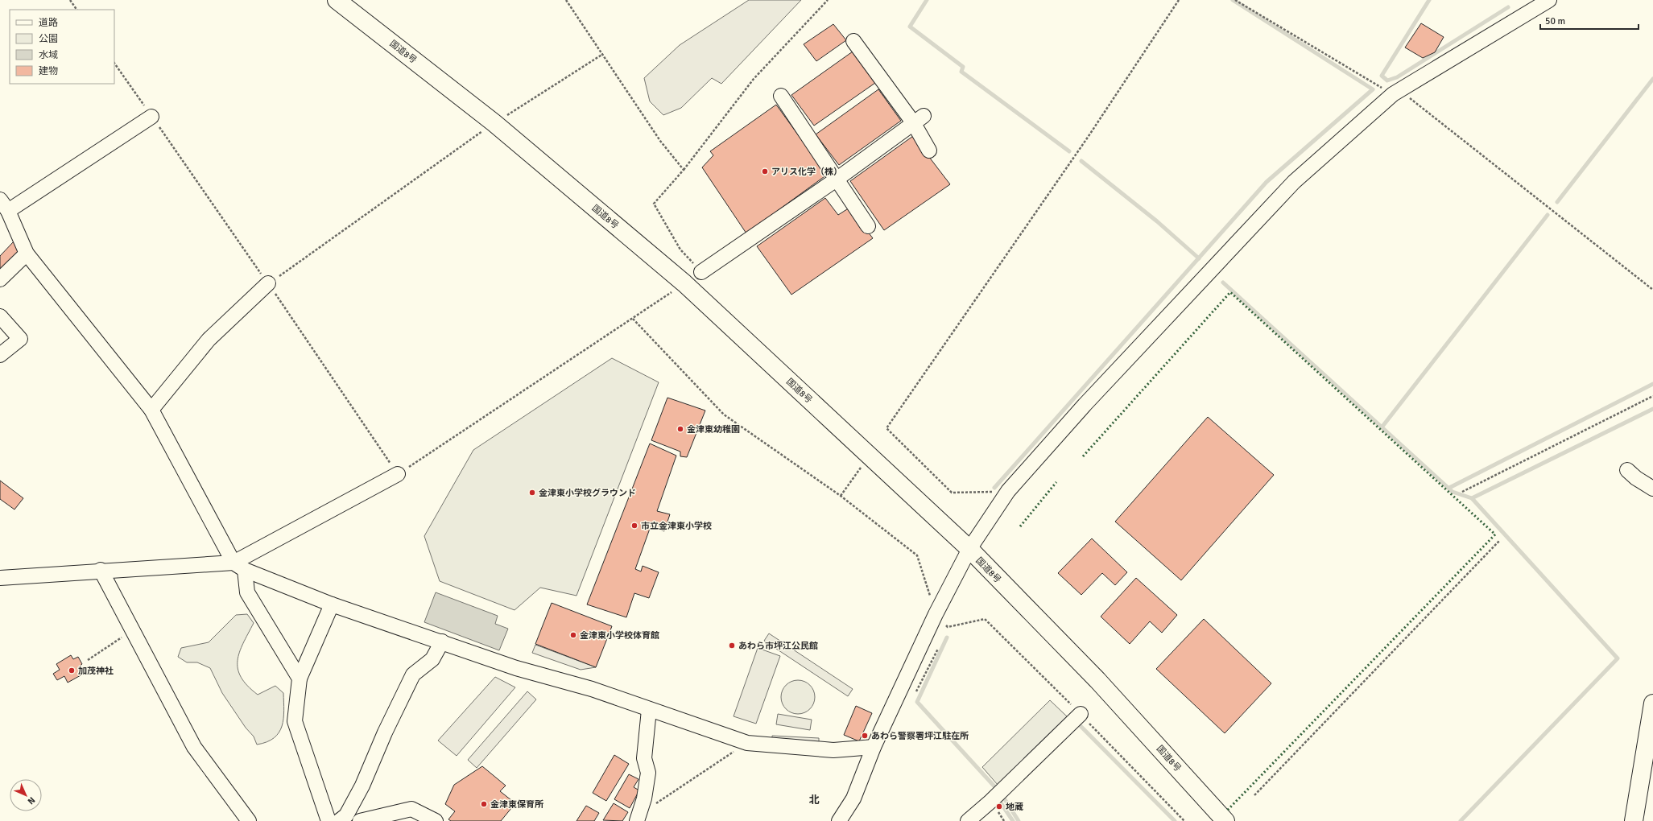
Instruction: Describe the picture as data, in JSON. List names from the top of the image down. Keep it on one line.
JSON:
{"streets":{"main road":["国道8号"]},"districts":["北"],"places":["アリス化学（株）","金津東幼稚園","金津東小学校グラウンド","市立金津東小学校","金津東小学校体育館","あわら市坪江公民館","加茂神社","あわら警察署坪江駐在所","金津東保育所","地蔵"],"legend":["道路","公園","水域","建物"],"scale_bar":"50 m","north":"bottom right"}
